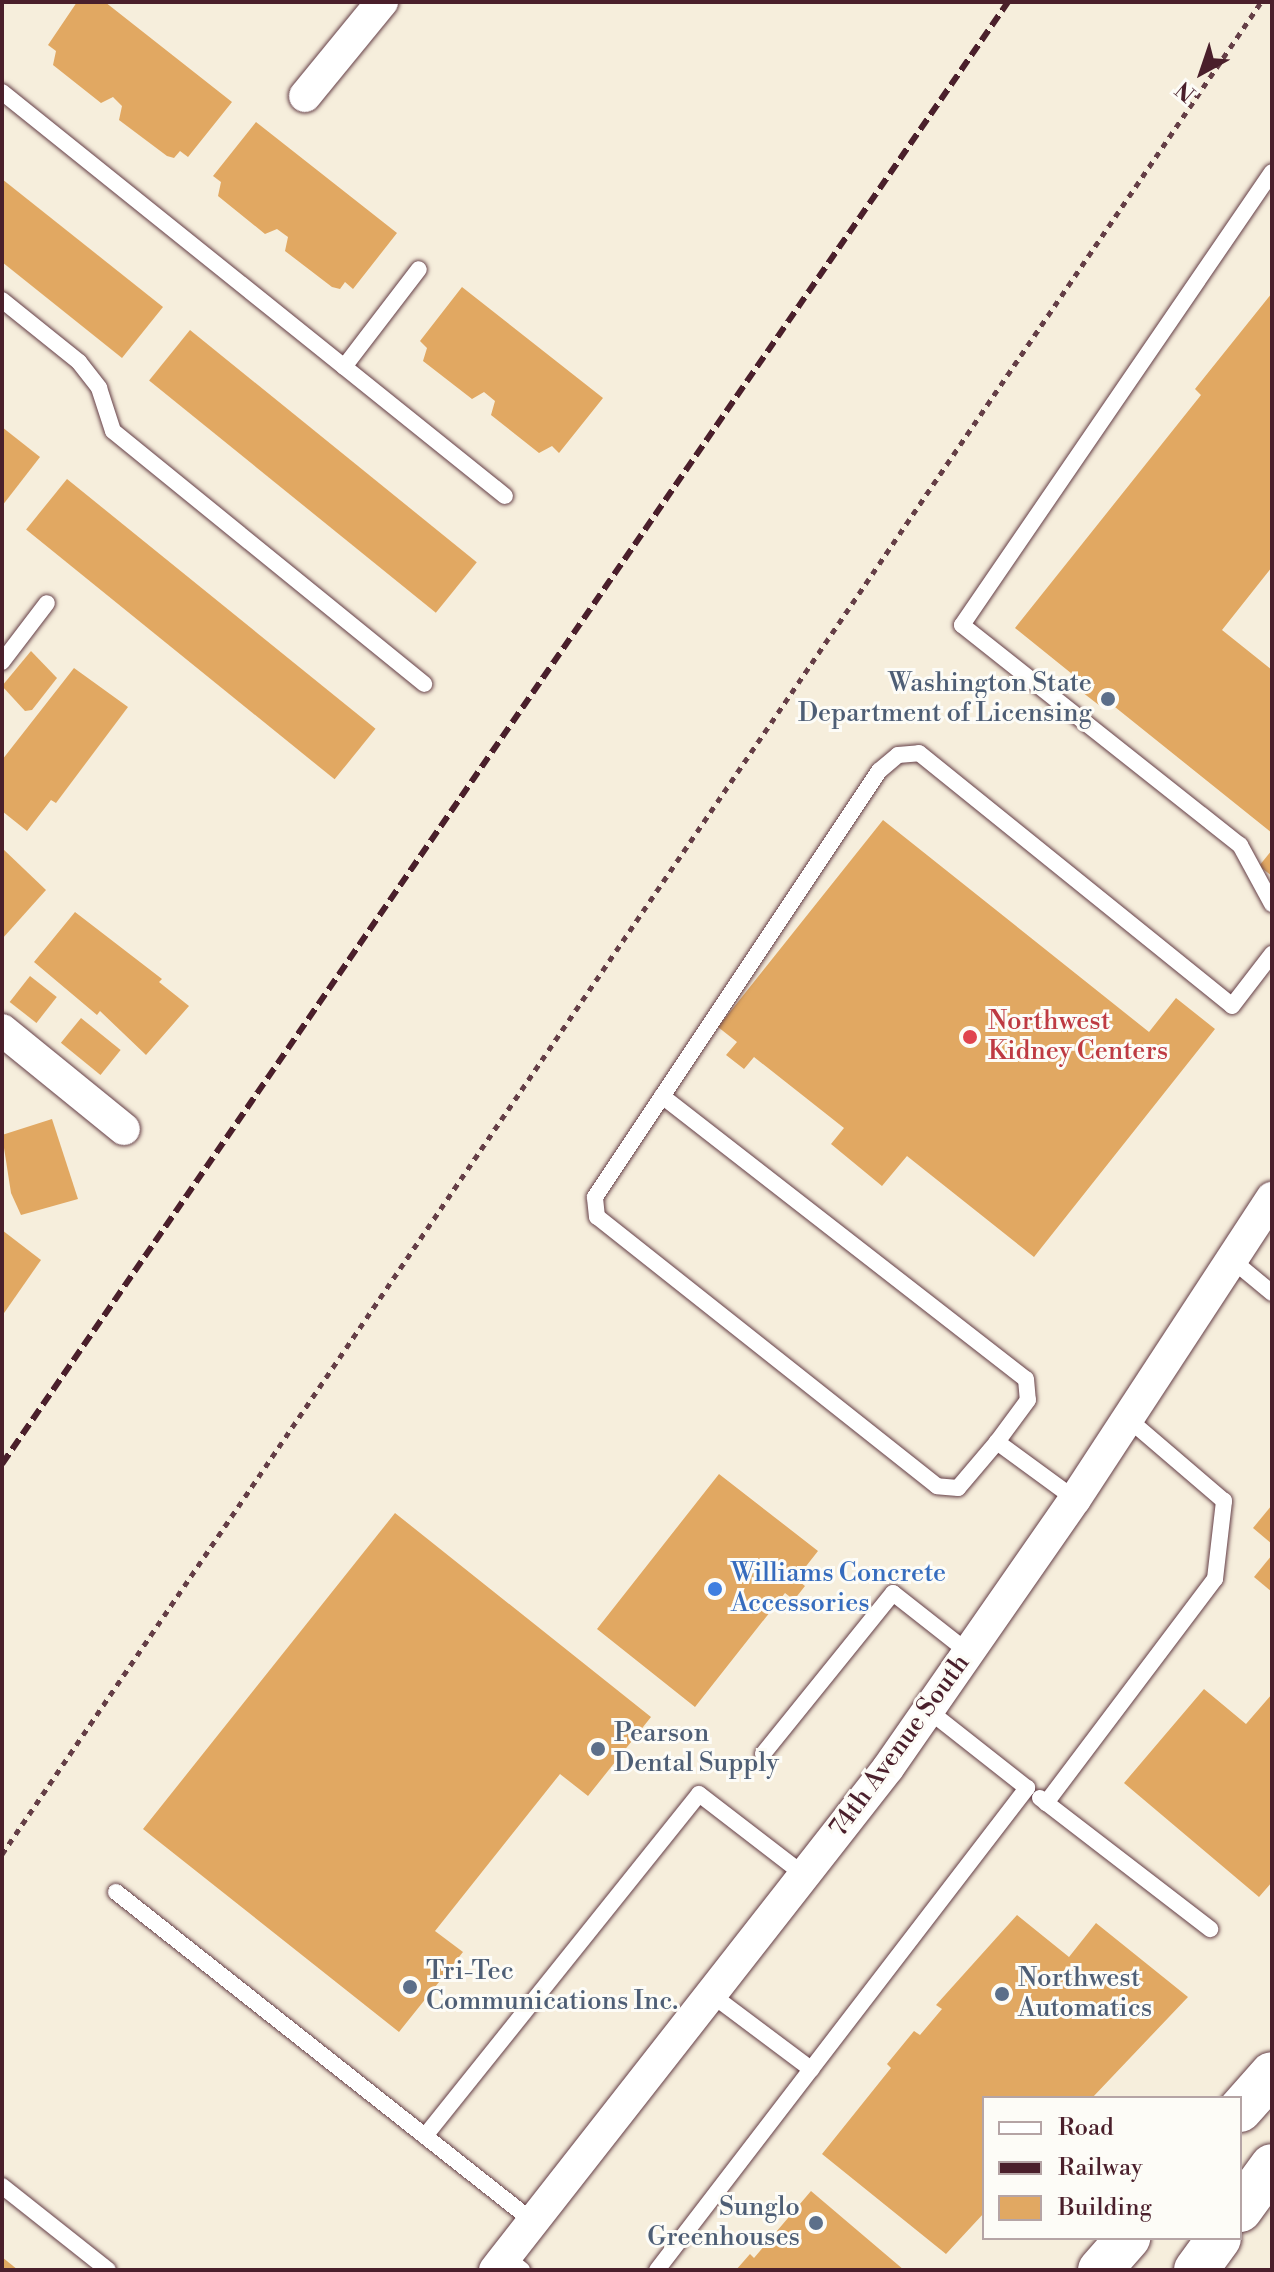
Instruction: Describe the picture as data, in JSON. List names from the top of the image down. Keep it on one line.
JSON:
{"streets":{"street":["74th Avenue South"]},"places":["Washington State Department of Licensing","Northwest Kidney Centers","Williams Concrete Accessories","Pearson Dental Supply","Tri-Tec Communications Inc.","Northwest Automatics","Sunglo Greenhouses"],"legend":["Road","Railway","Building"],"north":"bottom left"}
